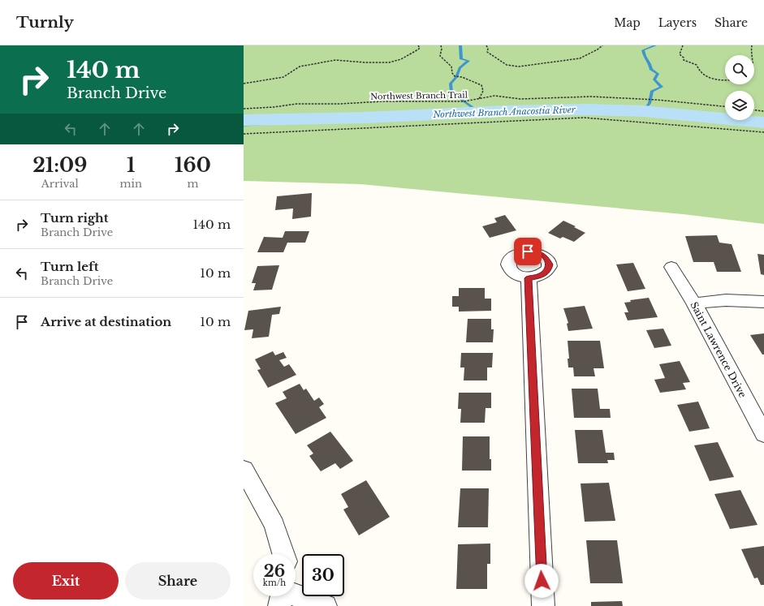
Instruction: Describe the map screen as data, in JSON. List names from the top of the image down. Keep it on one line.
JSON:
{"streets":{"street":["Saint Lawrence Drive"],"path":["Northwest Branch Trail"]},"water":["Northwest Branch Anacostia River"],"page":{"header":"Turnly","nav":["Map","Layers","Share"],"turn":["140 m","Branch Drive"],"eta":["21:09","Arrival","1","min","160","m"],"list":[{"name":"Turn right","note":"Branch Drive","value":"140 m"},{"name":"Turn left","note":"Branch Drive","value":"10 m"},{"name":"Arrive at destination","value":"10 m"}],"speed":"26 km/h","limit":"30","buttons":["Exit","Share"]}}
